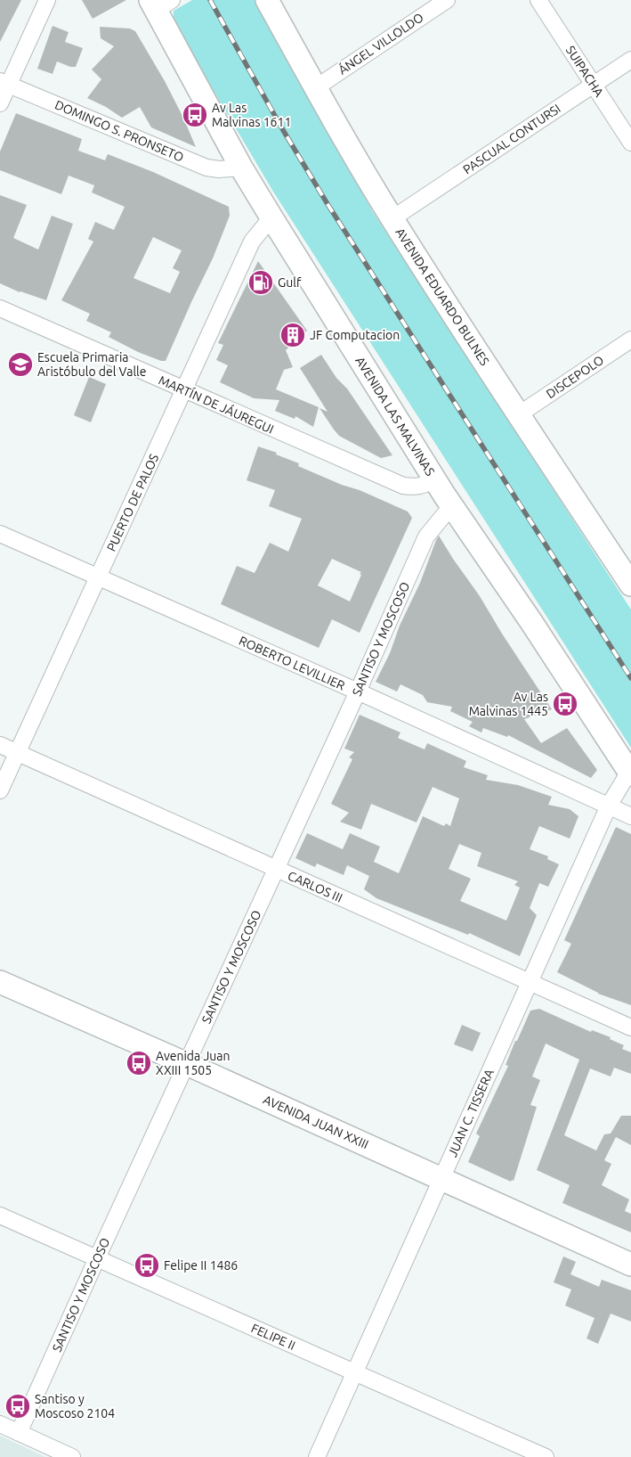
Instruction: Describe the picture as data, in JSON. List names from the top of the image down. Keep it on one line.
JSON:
{"streets":{"main road":["AVENIDA EDUARDO BULNES","AVENIDA LAS MALVINAS","AVENIDA JUAN XXIII"],"street":["ÁNGEL VILLOLDO","SUIPACHA","DOMINGO S. PRONSETO","PASCUAL CONTURSI","DISCEPOLO","MARTÍN DE JÁUREGUI","PUERTO DE PALOS","SANTISO Y MOSCOSO","ROBERTO LEVILLIER","CARLOS III","JUAN C. TISSERA","FELIPE II"]},"crossings":[["ÁNGEL VILLOLDO","AVENIDA EDUARDO BULNES"],["SUIPACHA","PASCUAL CONTURSI"],["DOMINGO S. PRONSETO","AVENIDA LAS MALVINAS"],["PASCUAL CONTURSI","AVENIDA EDUARDO BULNES"],["AVENIDA EDUARDO BULNES","DISCEPOLO"],["MARTÍN DE JÁUREGUI","AVENIDA LAS MALVINAS"],["MARTÍN DE JÁUREGUI","PUERTO DE PALOS"],["AVENIDA LAS MALVINAS","PUERTO DE PALOS"],["AVENIDA LAS MALVINAS","SANTISO Y MOSCOSO"],["AVENIDA LAS MALVINAS","JUAN C. TISSERA"],["PUERTO DE PALOS","ROBERTO LEVILLIER"],["PUERTO DE PALOS","CARLOS III"],["SANTISO Y MOSCOSO","ROBERTO LEVILLIER"],["SANTISO Y MOSCOSO","CARLOS III"],["SANTISO Y MOSCOSO","AVENIDA JUAN XXIII"],["SANTISO Y MOSCOSO","FELIPE II"],["ROBERTO LEVILLIER","JUAN C. TISSERA"],["CARLOS III","JUAN C. TISSERA"],["JUAN C. TISSERA","AVENIDA JUAN XXIII"],["JUAN C. TISSERA","FELIPE II"]],"places":{"bus stop":["Av Las Malvinas 1611","Av Las Malvinas 1445","Avenida Juan XXIII 1505","Felipe II 1486","Santiso y Moscoso 2104"],"fuel station":["Gulf"],"building":["JF Computacion"],"school or university":["Escuela Primaria Aristóbulo del Valle"]}}
